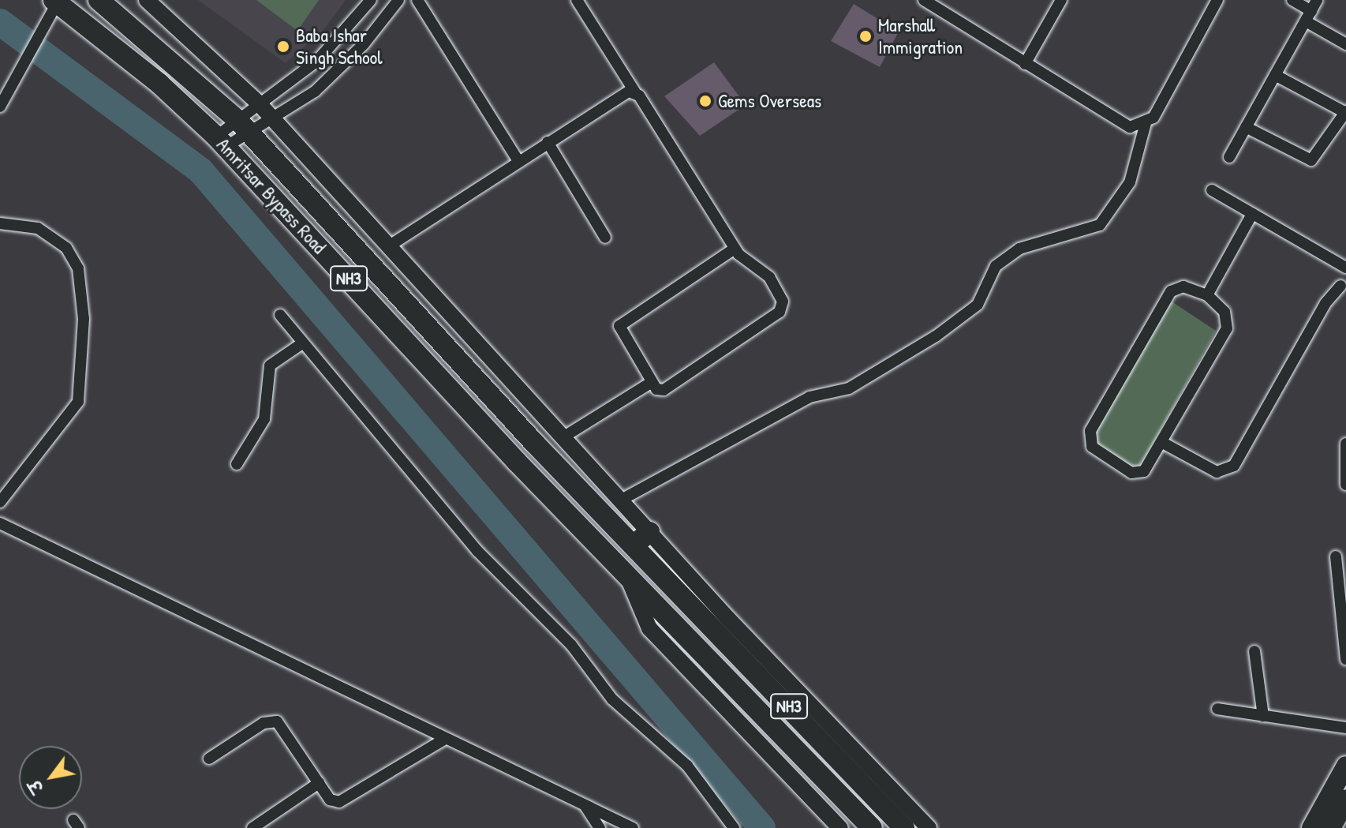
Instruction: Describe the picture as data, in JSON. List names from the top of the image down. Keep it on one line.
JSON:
{"streets":{"highway":["Amritsar Bypass Road","NH3"]},"crossings":[["Amritsar Bypass Road","NH3"]],"places":["Marshall Immigration","Baba Ishar Singh School","Gems Overseas"],"north":"bottom left"}
